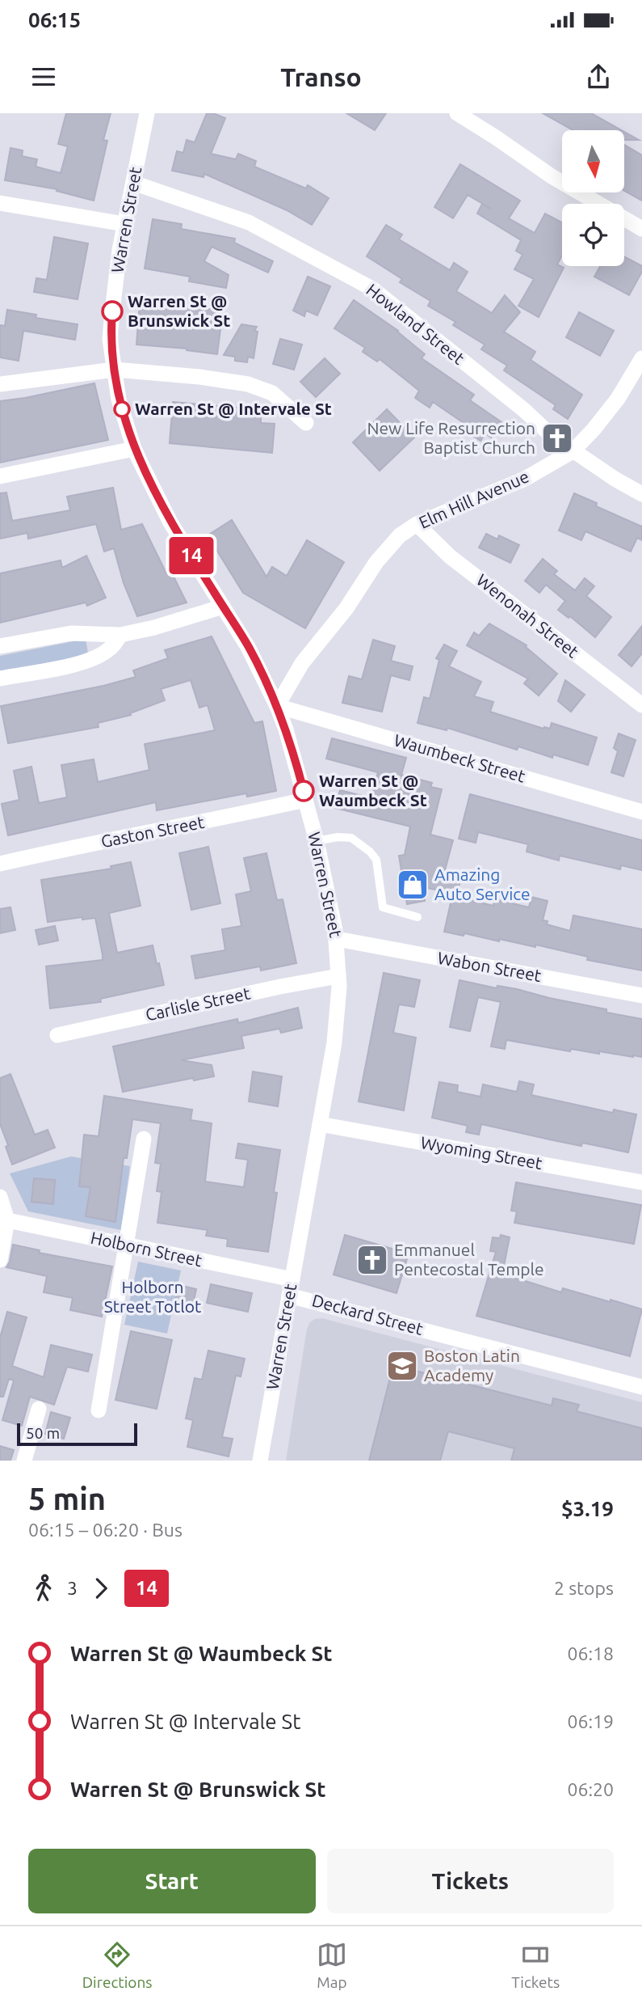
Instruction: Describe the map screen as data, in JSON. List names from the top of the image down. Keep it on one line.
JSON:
{"streets":{"street":["Warren Street","Howland Street","Elm Hill Avenue","Wenonah Street","Waumbeck Street","Gaston Street","Wabon Street","Carlisle Street","Wyoming Street","Holborn Street","Deckard Street"]},"crossings":[["Warren Street","Howland Street"],["Warren Street","Elm Hill Avenue"],["Warren Street","Waumbeck Street"],["Warren Street","Gaston Street"],["Warren Street","Wabon Street"],["Warren Street","Carlisle Street"],["Warren Street","Wyoming Street"],["Warren Street","Holborn Street"],["Warren Street","Deckard Street"],["Howland Street","Elm Hill Avenue"],["Elm Hill Avenue","Wenonah Street"],["Elm Hill Avenue","Waumbeck Street"],["Holborn Street","Deckard Street"]],"parks":["Holborn Street Totlot"],"places":{"other":["Warren St @ Brunswick St","Warren St @ Intervale St","Warren St @ Waumbeck St"],"church":["New Life Resurrection Baptist Church","Emmanuel Pentecostal Temple"],"shop":["Amazing Auto Service"],"school or university":["Boston Latin Academy"]},"lines":["bus line 14"],"scale_bar":"50 m","north":"bottom","page":{"status":"06:15","header":"Transo","on_map":"14","scale":"50 m","heading":["5 min","06:15 – 06:20 · Bus","$3.19"],"legs":["3","14","2 stops"],"list":[{"name":"Warren St @ Waumbeck St","value":"06:18"},{"name":"Warren St @ Intervale St","value":"06:19"},{"name":"Warren St @ Brunswick St","value":"06:20"}],"buttons":["Start","Tickets"],"tabs":["Directions","Map","Tickets"]}}
